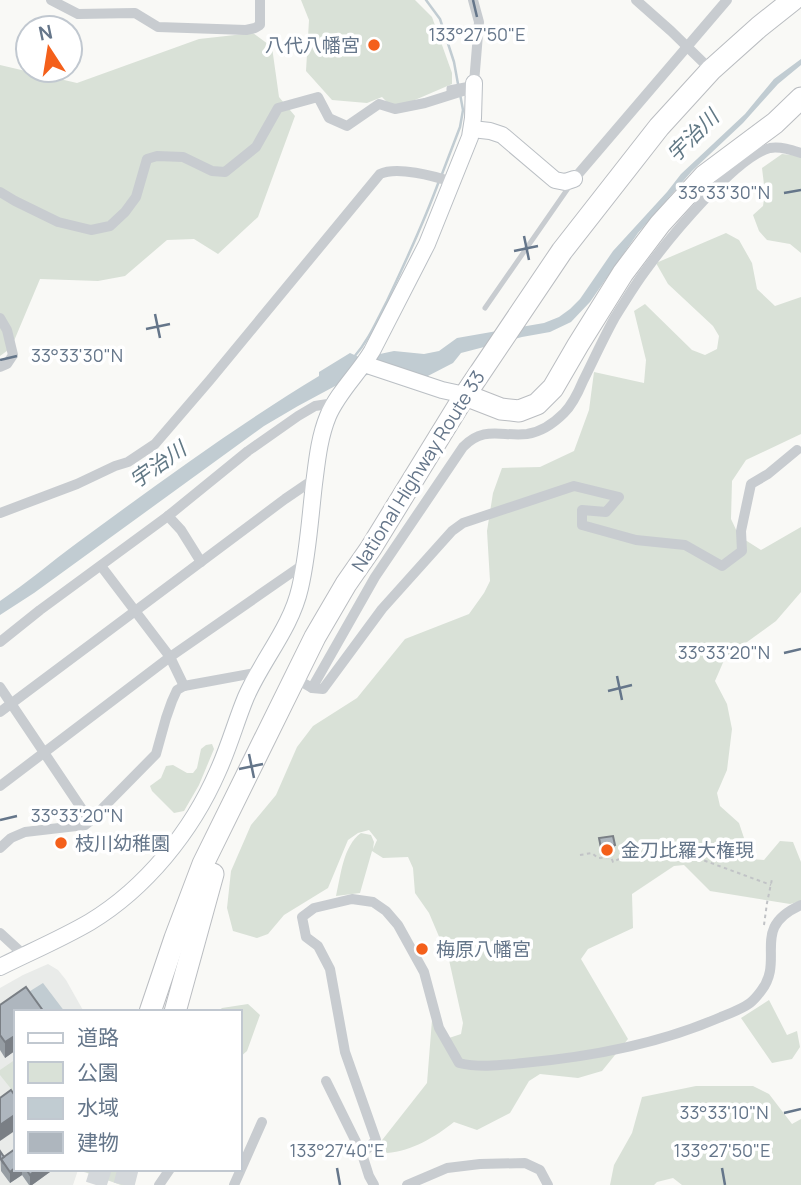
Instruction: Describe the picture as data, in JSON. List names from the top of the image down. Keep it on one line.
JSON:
{"streets":{"highway":["National Highway Route 33"]},"water":["宇治川"],"places":["八代八幡宮","枝川幼稚園","金刀比羅大権現","梅原八幡宮"],"legend":["道路","公園","水域","建物"],"north":"top","coordinates":["133°27'50\"E","33°33'30\"N","33°33'20\"N","33°33'10\"N","133°27'40\"E"]}
